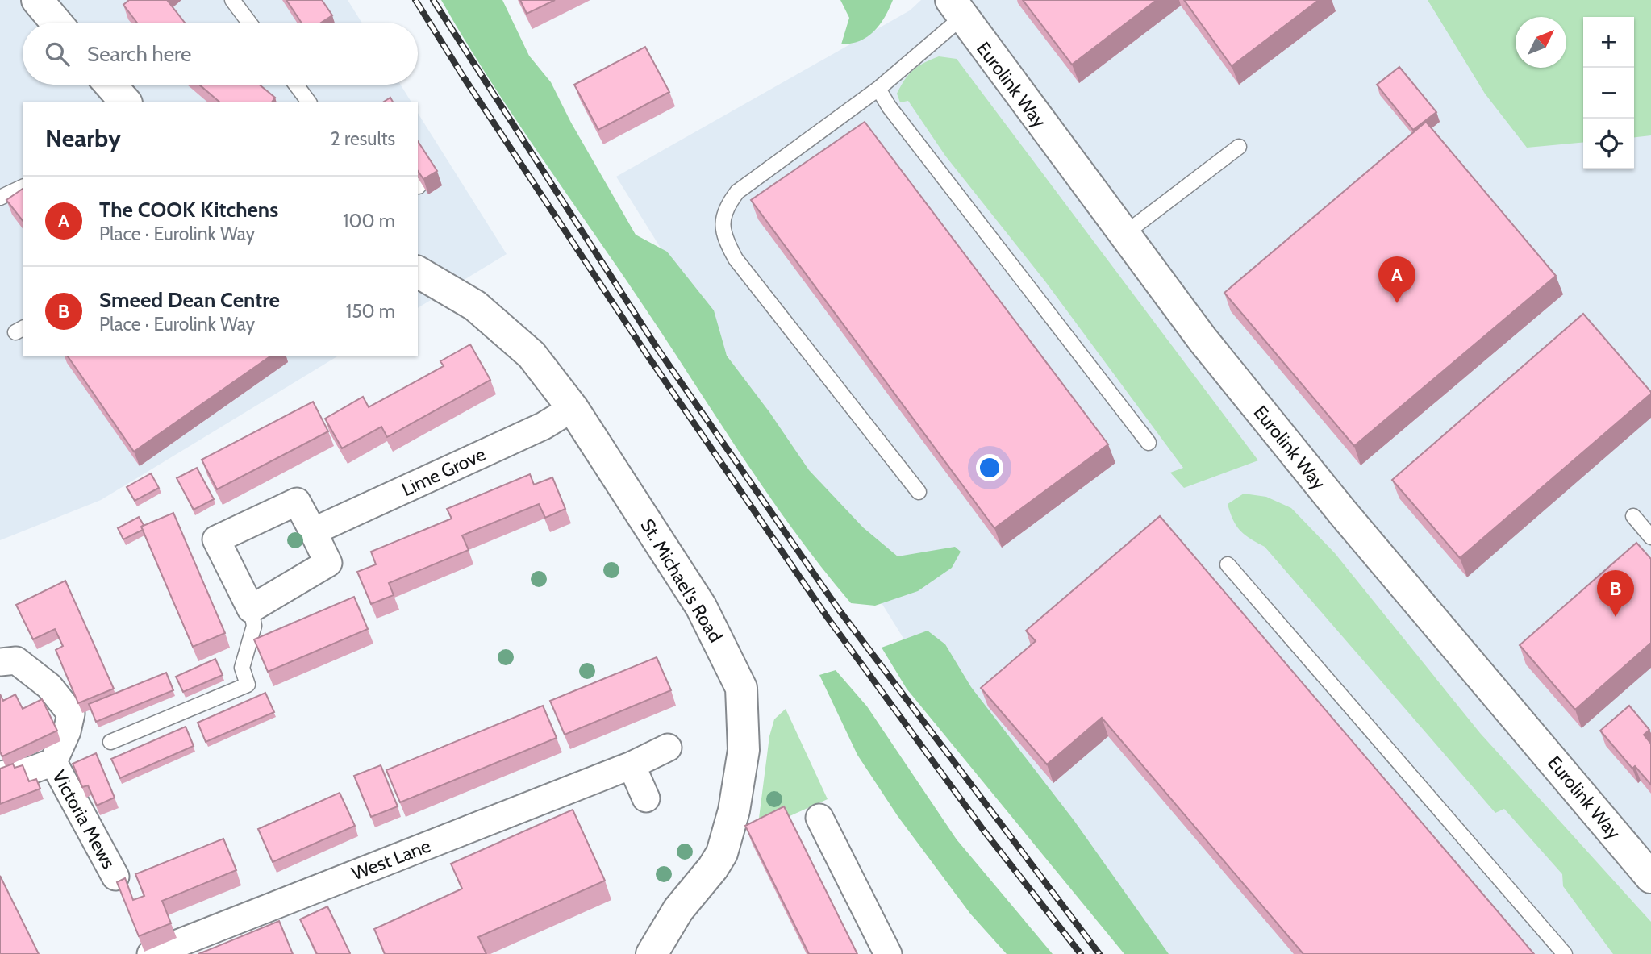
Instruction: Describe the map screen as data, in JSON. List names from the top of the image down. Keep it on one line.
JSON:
{"streets":{"main road":["Eurolink Way","St. Michael's Road"],"street":["Lime Grove","Victoria Mews","West Lane"]},"crossings":[["Lime Grove","St. Michael's Road"]],"north":"top right","page":{"map_buttons":["+","−"],"search":"Search here","heading":["Nearby","2 results"],"list":[{"mark":"A","name":"The COOK Kitchens","note":"Place · Eurolink Way","value":"100 m"},{"mark":"B","name":"Smeed Dean Centre","note":"Place · Eurolink Way","value":"150 m"}],"pins":["A","B"]}}
